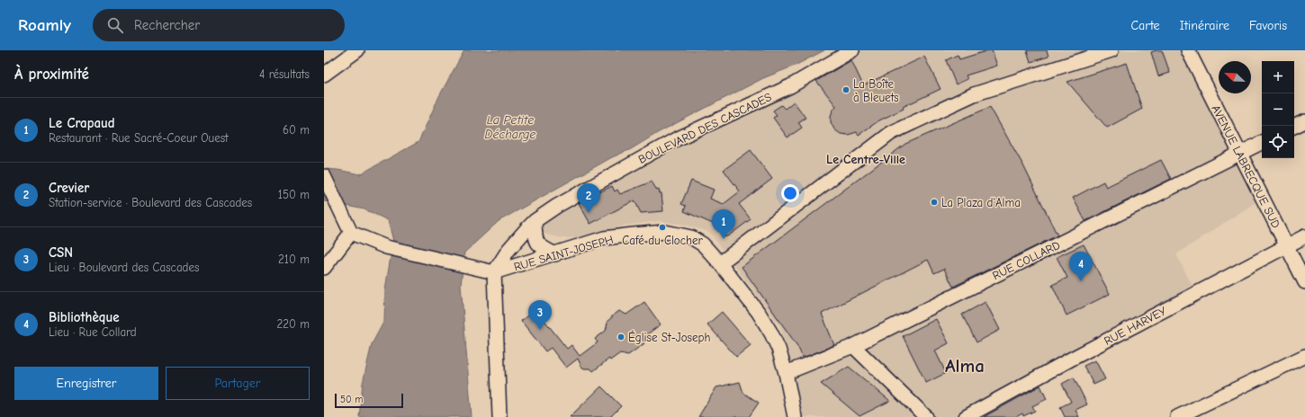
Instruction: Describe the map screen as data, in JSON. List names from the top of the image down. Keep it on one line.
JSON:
{"streets":{"street":["BOULEVARD DES CASCADES","AVENUE LABRECQUE SUD","RUE SAINT-JOSEPH","RUE COLLARD","RUE HARVEY"]},"crossings":[["BOULEVARD DES CASCADES","RUE SAINT-JOSEPH"],["AVENUE LABRECQUE SUD","RUE COLLARD"],["AVENUE LABRECQUE SUD","RUE HARVEY"],["RUE SAINT-JOSEPH","RUE COLLARD"]],"districts":["Le Centre-Ville","Alma"],"water":["La Petite Décharge"],"places":["La Boîte à Bleuets","La Plaza d'Alma","Café du Clocher","Église St-Joseph"],"scale_bar":"50 m","north":"top left","page":{"header":"Roamly","search":"Rechercher","nav":["Carte","Itinéraire","Favoris"],"heading":["À proximité","4 résultats"],"map_buttons":["+","−"],"list":[{"mark":"1","name":"Le Crapaud","note":"Restaurant · Rue Sacré-Coeur Ouest","value":"60 m"},{"mark":"2","name":"Crevier","note":"Station-service · Boulevard des Cascades","value":"150 m"},{"mark":"3","name":"CSN","note":"Lieu · Boulevard des Cascades","value":"210 m"},{"mark":"4","name":"Bibliothèque","note":"Lieu · Rue Collard","value":"220 m"}],"pins":["2","1","4","3"],"buttons":["Enregistrer","Partager"],"scale":"50 m"}}
